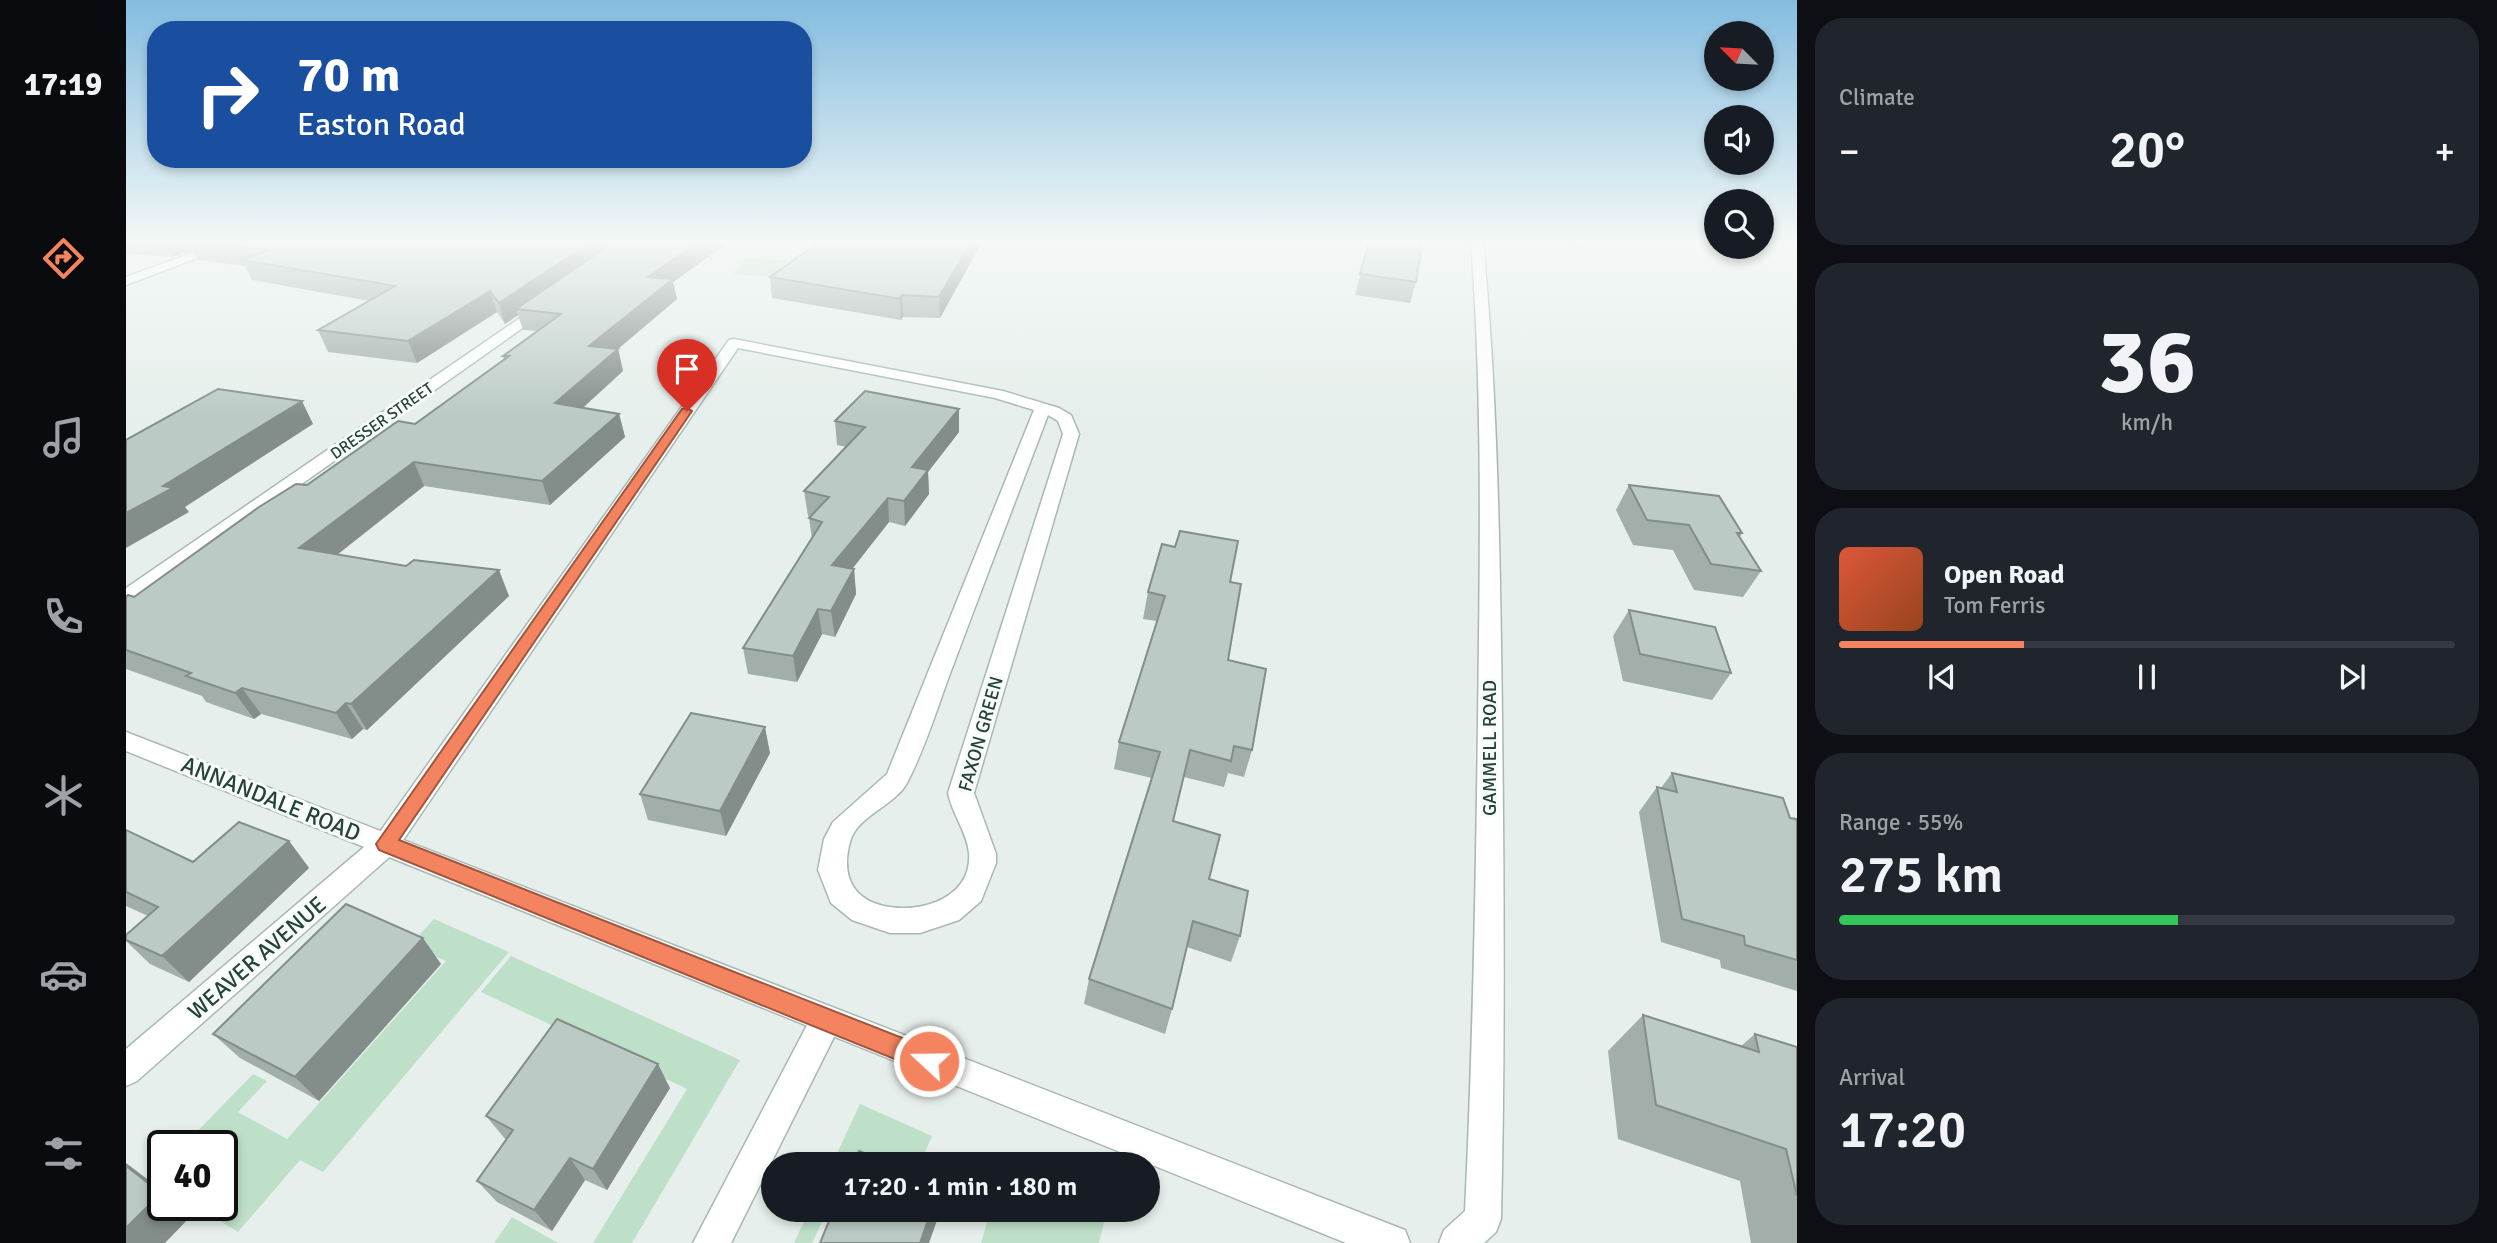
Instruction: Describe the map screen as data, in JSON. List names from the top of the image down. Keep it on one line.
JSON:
{"streets":{"street":["DRESSER STREET","FAXON GREEN","GAMMELL ROAD","ANNANDALE ROAD","WEAVER AVENUE"]},"crossings":[["FAXON GREEN","WEAVER AVENUE"],["ANNANDALE ROAD","WEAVER AVENUE"]],"north":"top left","page":{"tabs":"17:19","tile":["Climate",["36","km/h"],["Range · 55%","275 km"],["Arrival","17:20"]],"turn":["70 m","Easton Road"],"heat":["−","20°","+"],"song":["Open Road","Tom Ferris"],"limit":"40","trip":"17:20 · 1 min · 180 m"}}
